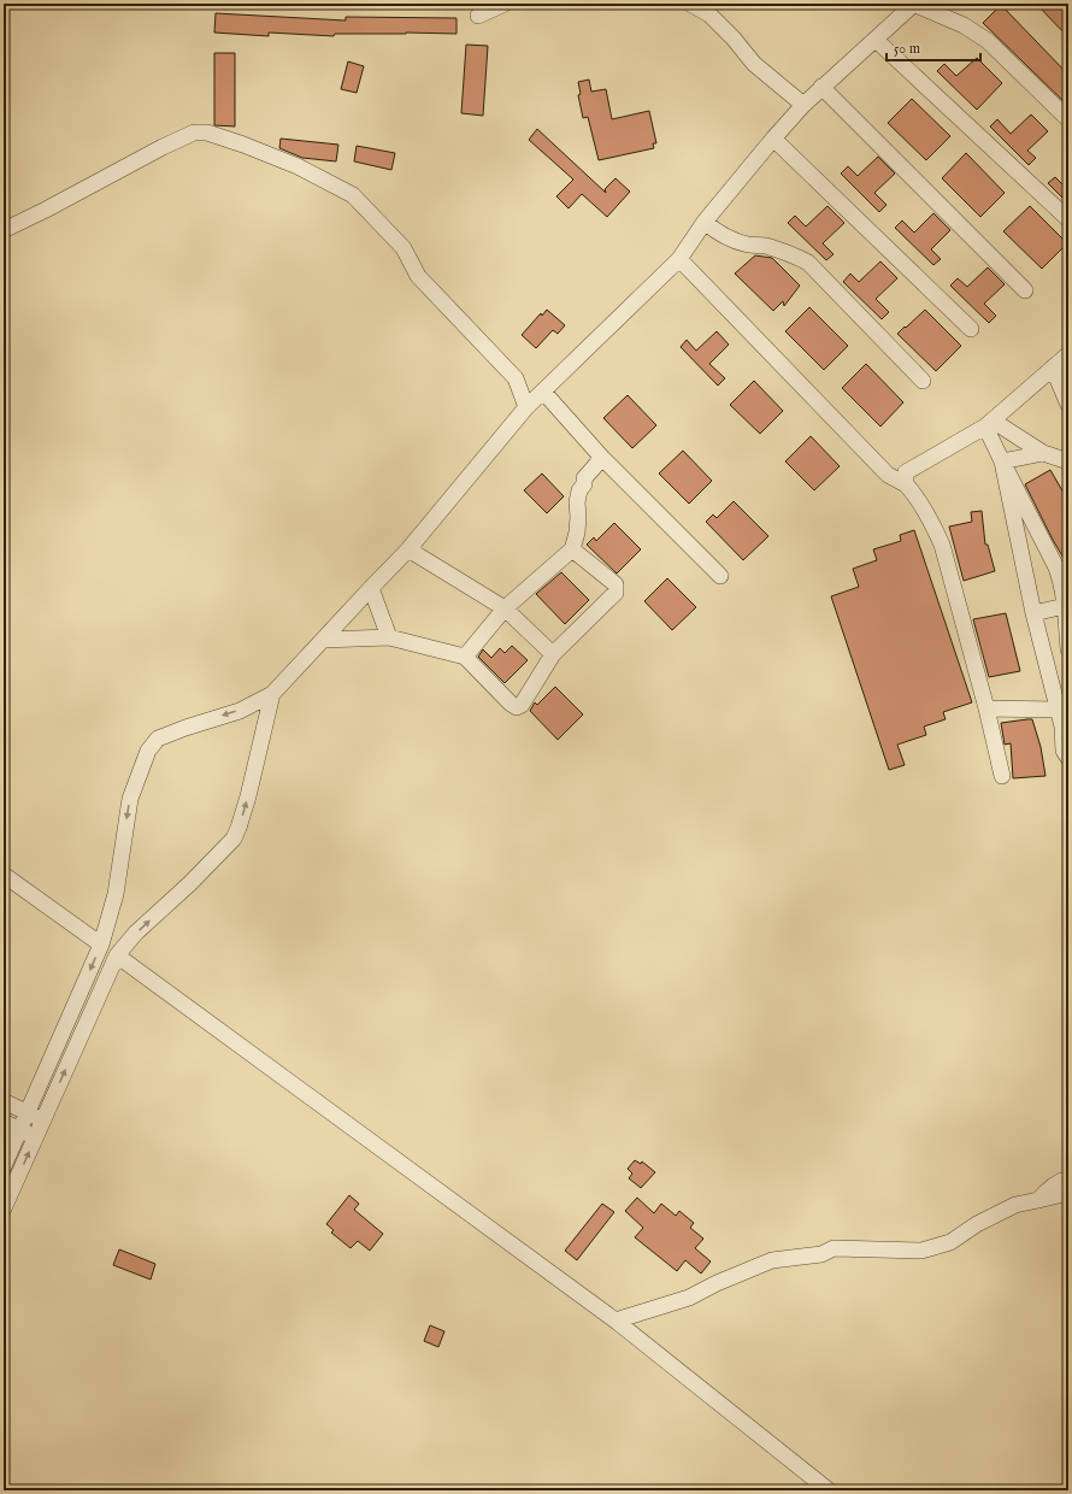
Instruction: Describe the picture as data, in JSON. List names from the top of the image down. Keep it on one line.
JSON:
{"scale_bar":"50 m"}
